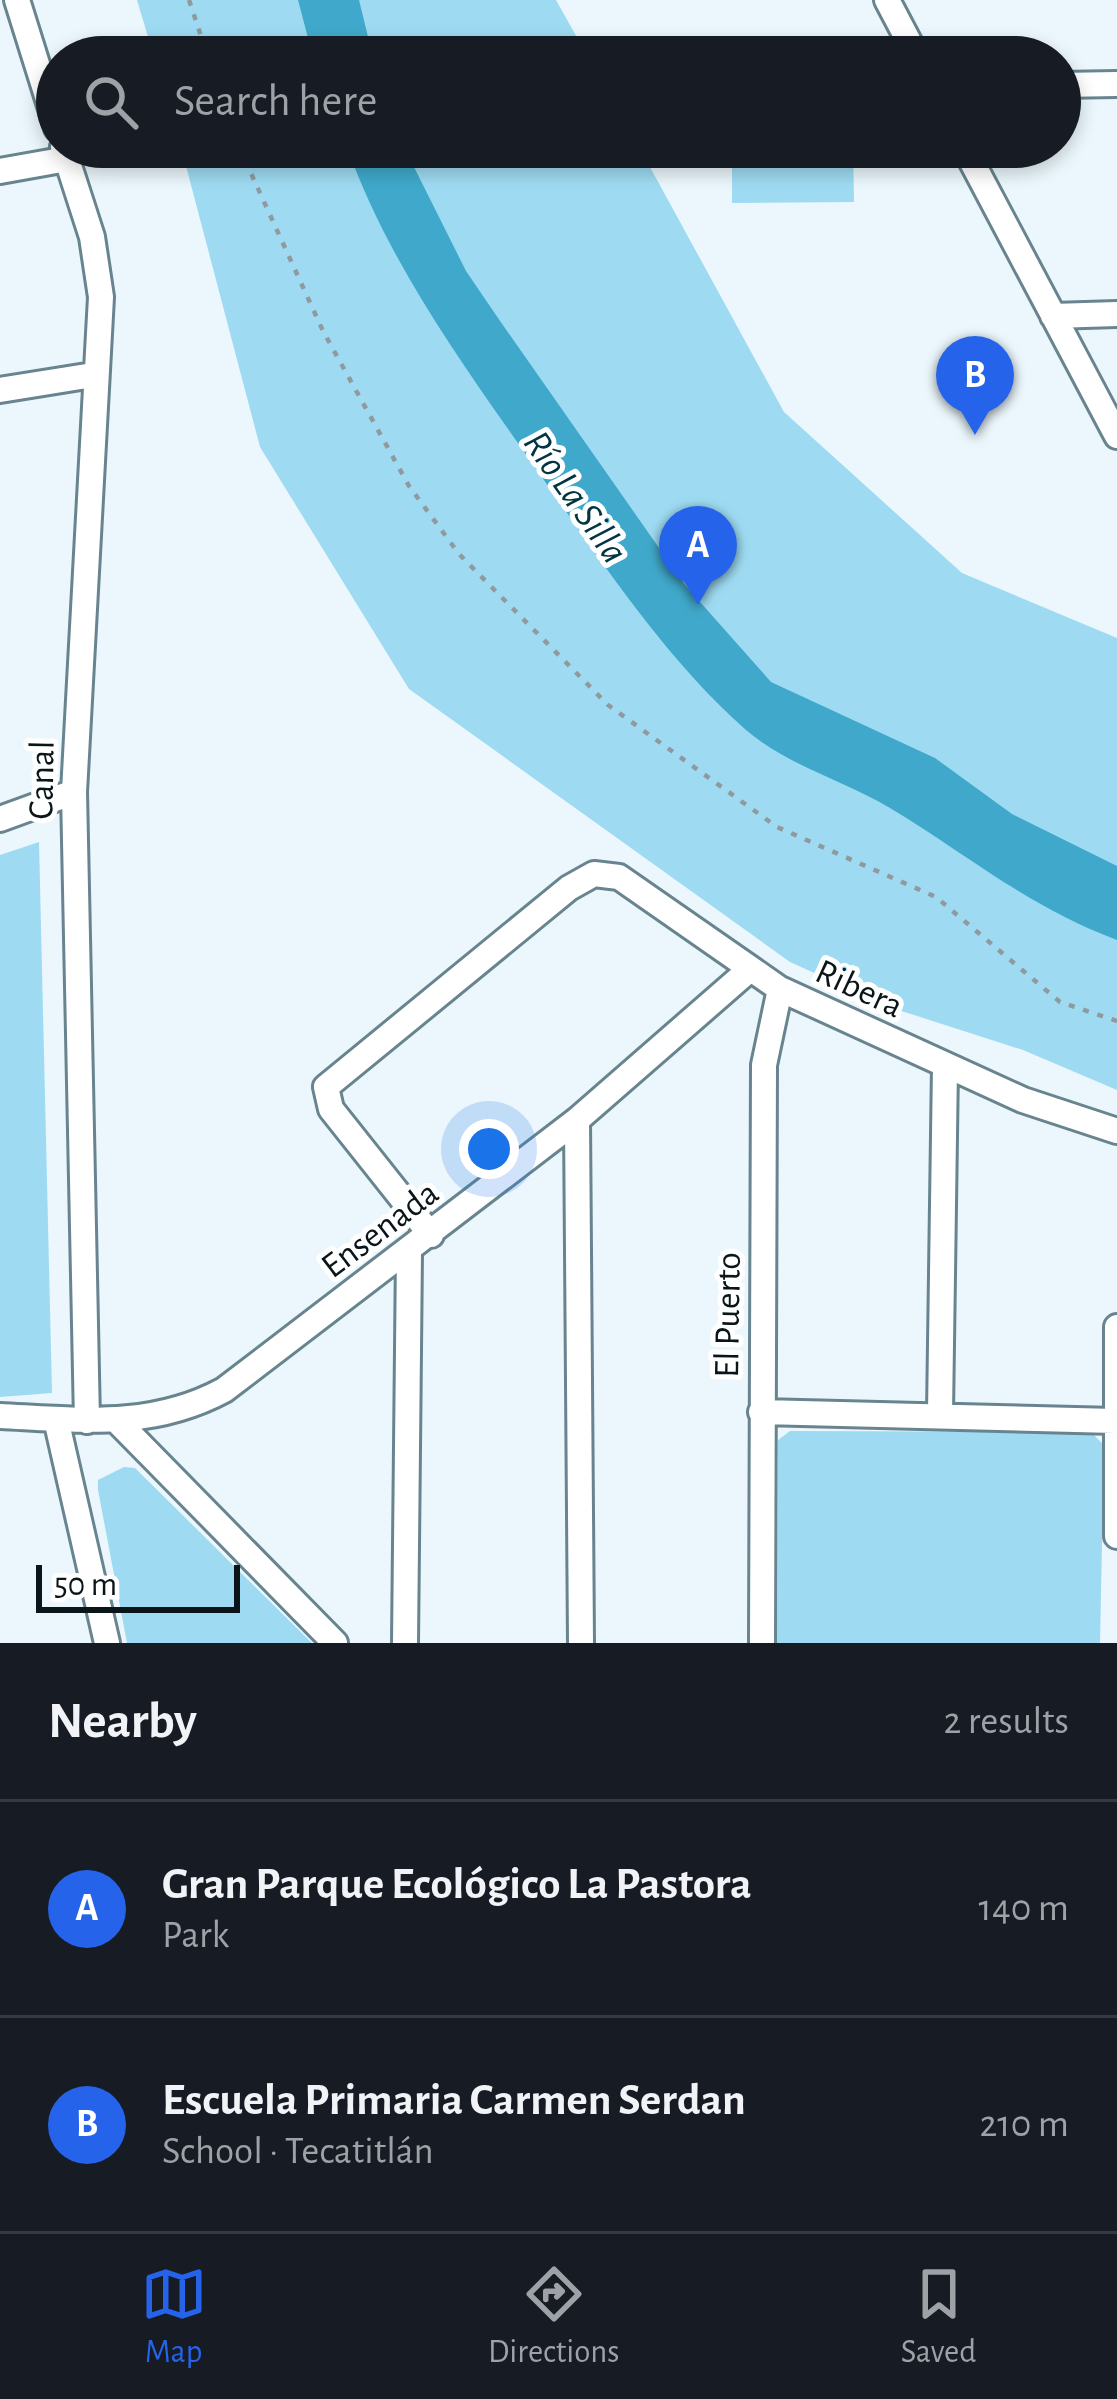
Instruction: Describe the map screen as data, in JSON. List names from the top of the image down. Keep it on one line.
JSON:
{"streets":{"street":["Canal","Ribera","Ensenada","El Puerto"]},"crossings":[["Canal","Ensenada"],["Ribera","Ensenada"],["Ribera","El Puerto"]],"water":["Río La Silla"],"scale_bar":"50 m","page":{"search":"Search here","pins":["B","A"],"scale":"50 m","heading":["Nearby","2 results"],"list":[{"mark":"A","name":"Gran Parque Ecológico La Pastora","note":"Park","value":"140 m"},{"mark":"B","name":"Escuela Primaria Carmen Serdan","note":"School · Tecatitlán","value":"210 m"}],"nav":["Map","Directions","Saved"]}}
